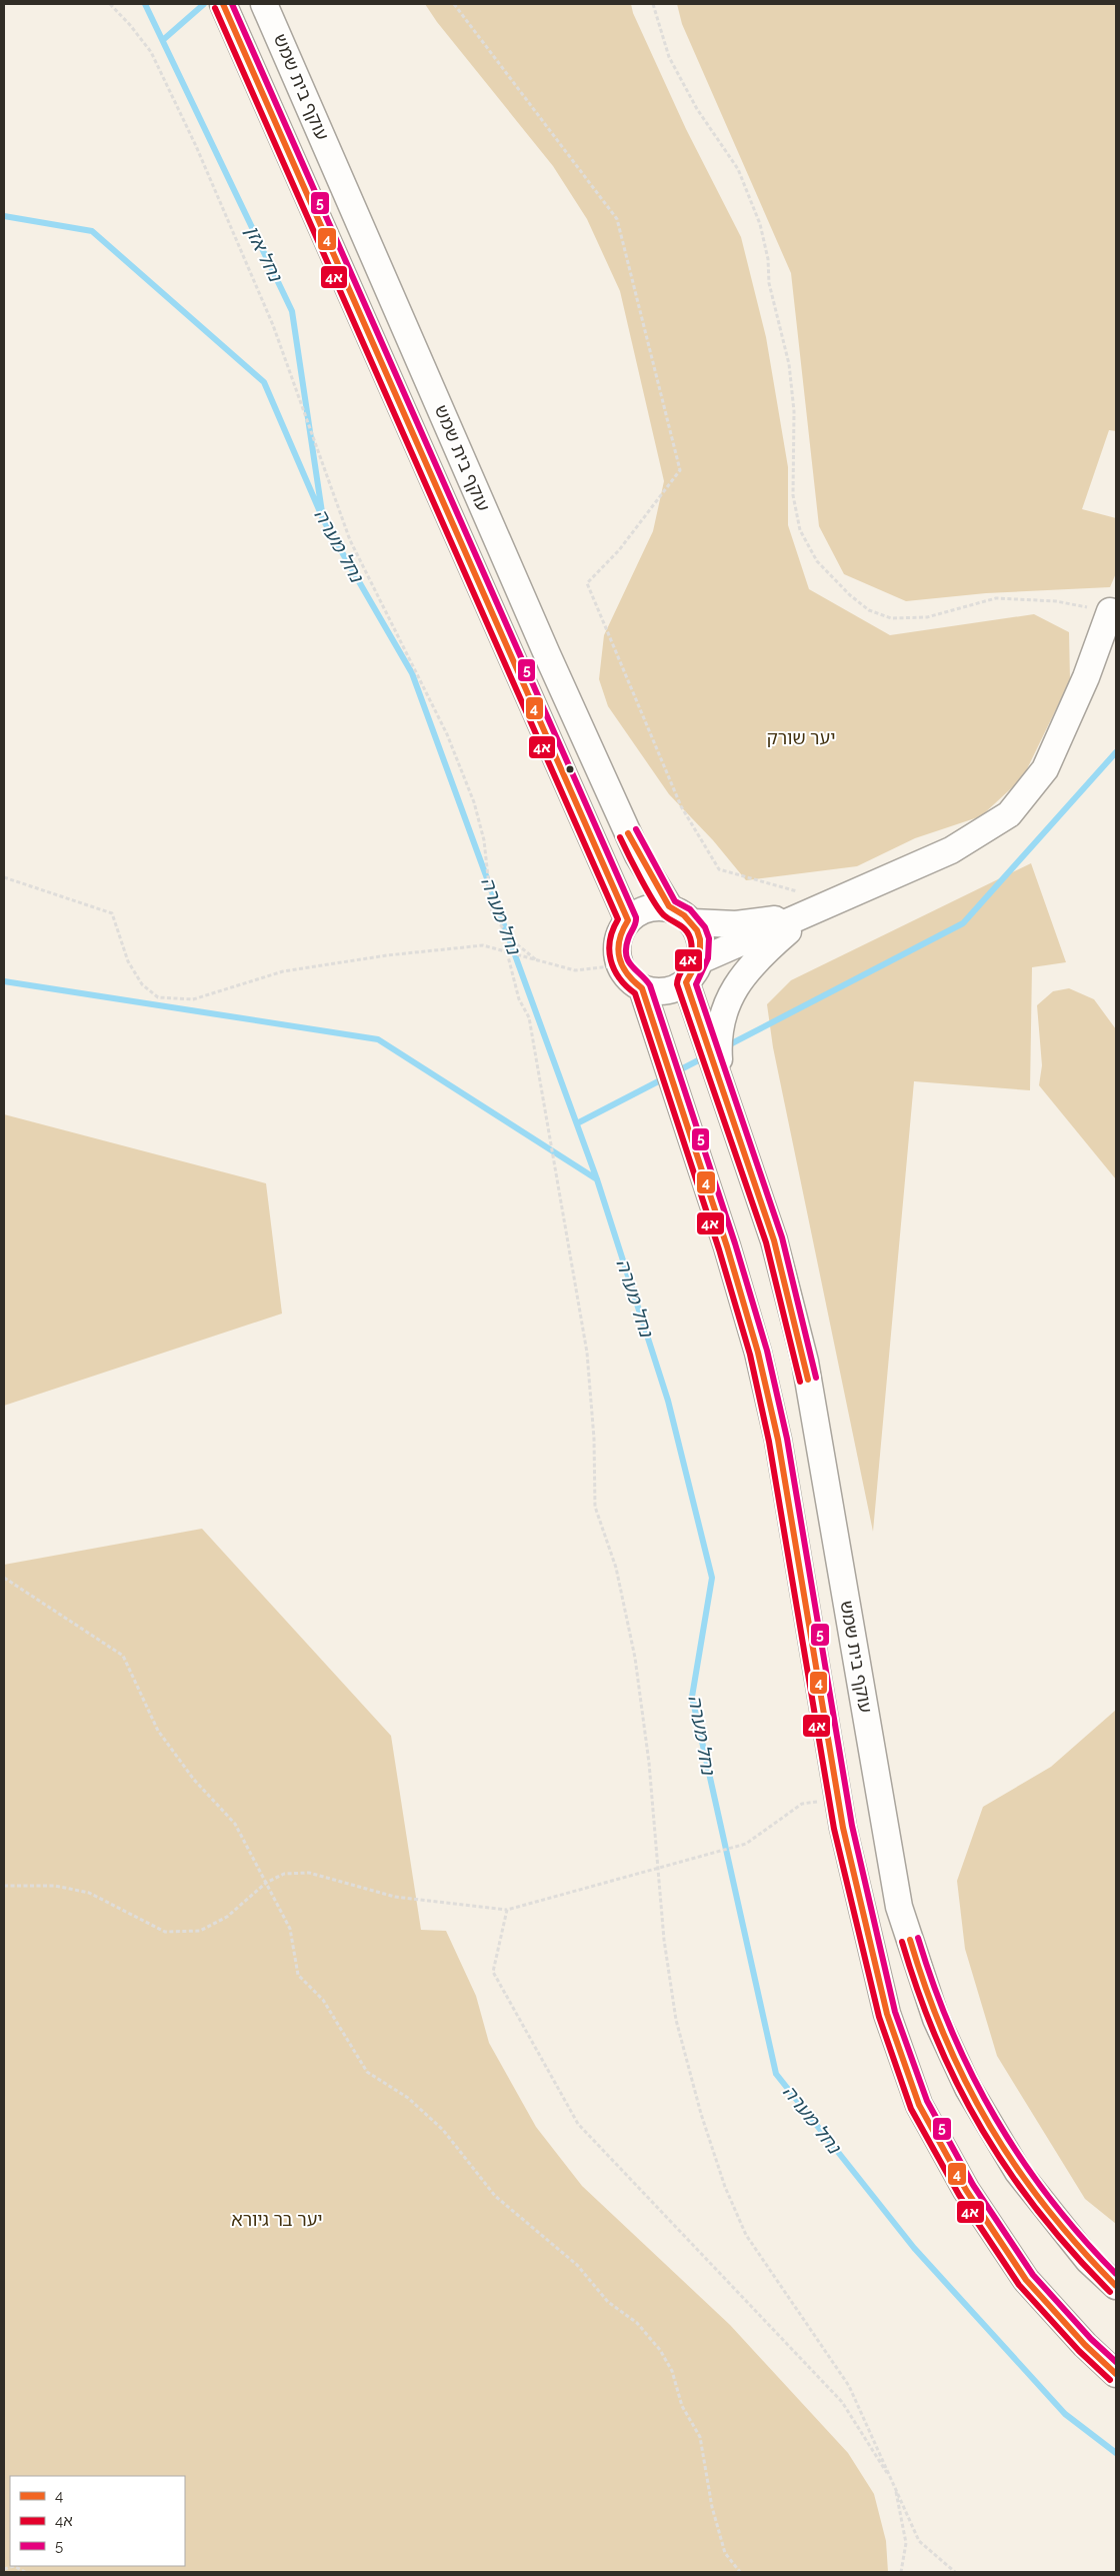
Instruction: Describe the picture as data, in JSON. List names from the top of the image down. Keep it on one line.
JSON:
{"streets":{"main road":["עוקף בית שמש"]},"water":["נחל אזן","נחל מערה"],"parks":["יער שורק","יער בר גיורא"],"lines":["transit line 4","transit line 5","transit line 4א"],"legend":["4","4א","5"]}
